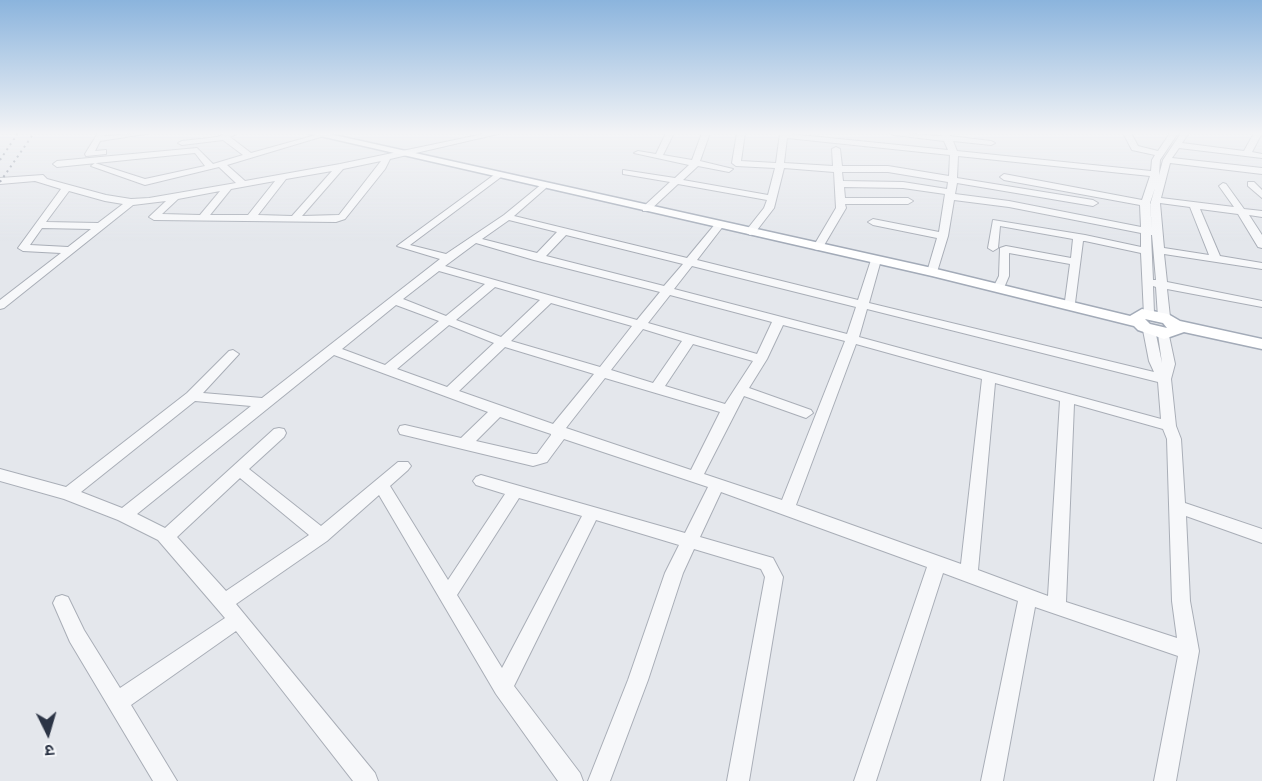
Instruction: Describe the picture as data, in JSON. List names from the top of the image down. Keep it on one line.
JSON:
{"north":"bottom"}
